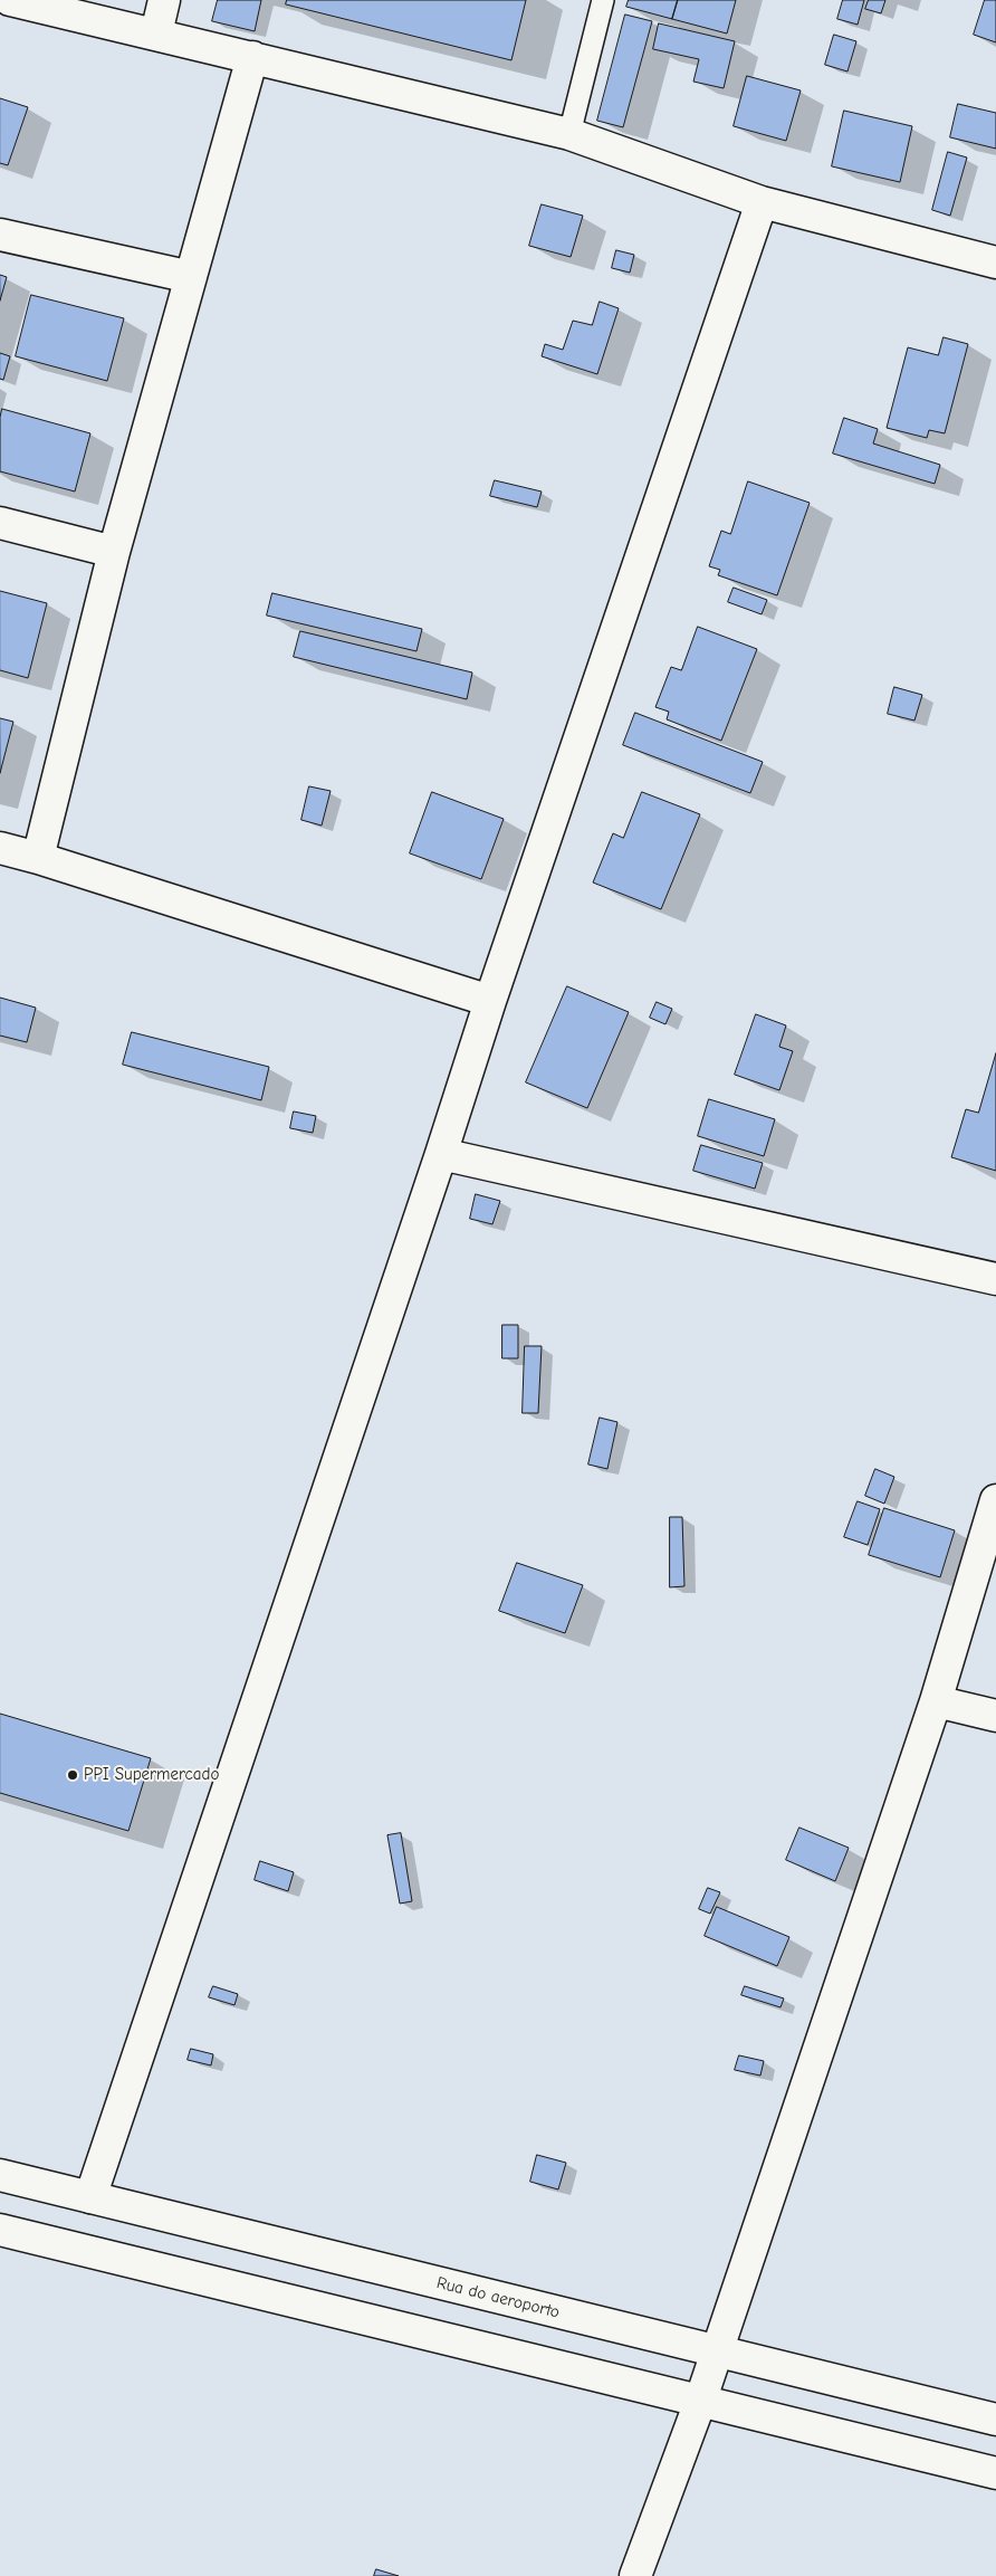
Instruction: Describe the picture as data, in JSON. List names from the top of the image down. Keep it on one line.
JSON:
{"streets":{"street":["Rua do aeroporto"]},"places":["PPI Supermercado"]}
